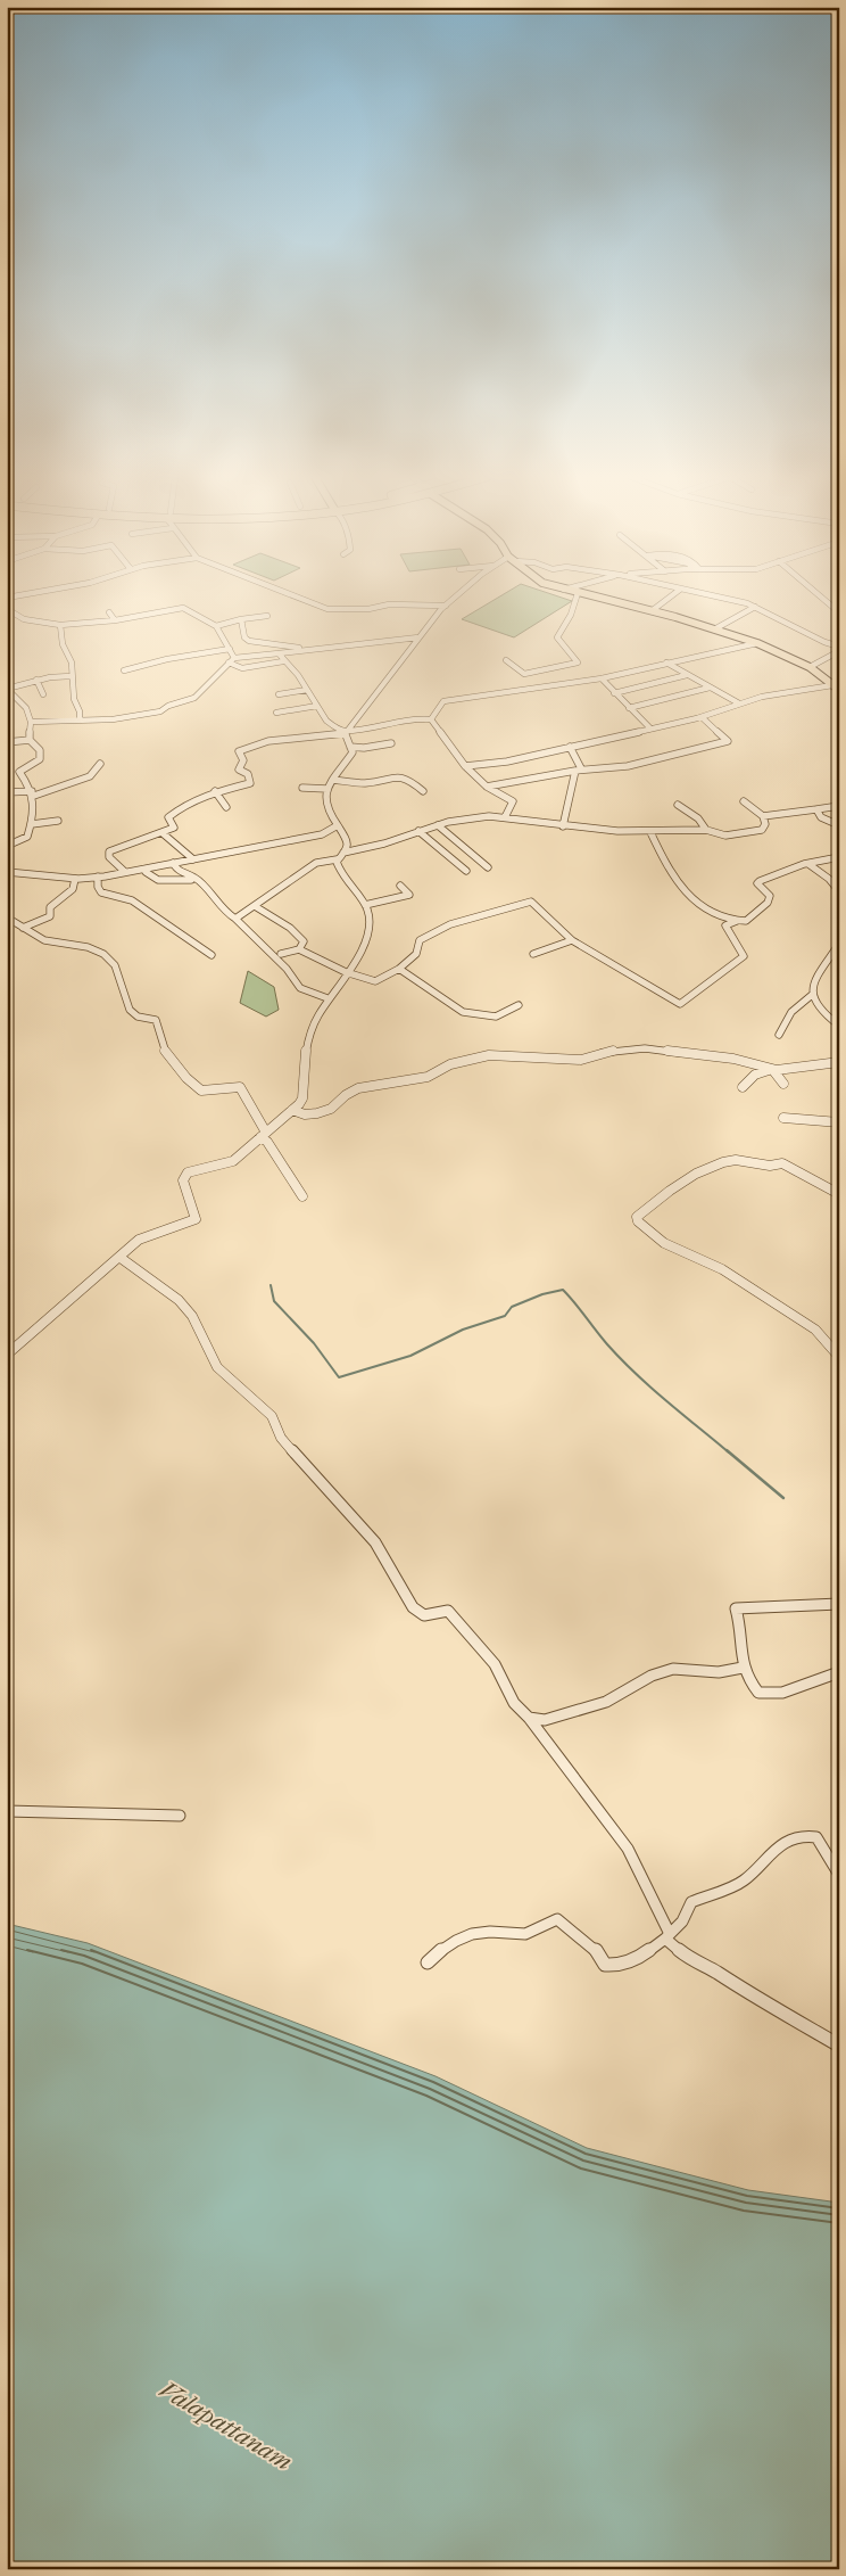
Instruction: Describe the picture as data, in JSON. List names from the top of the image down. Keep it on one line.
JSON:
{"water":["Valapattanam"]}
